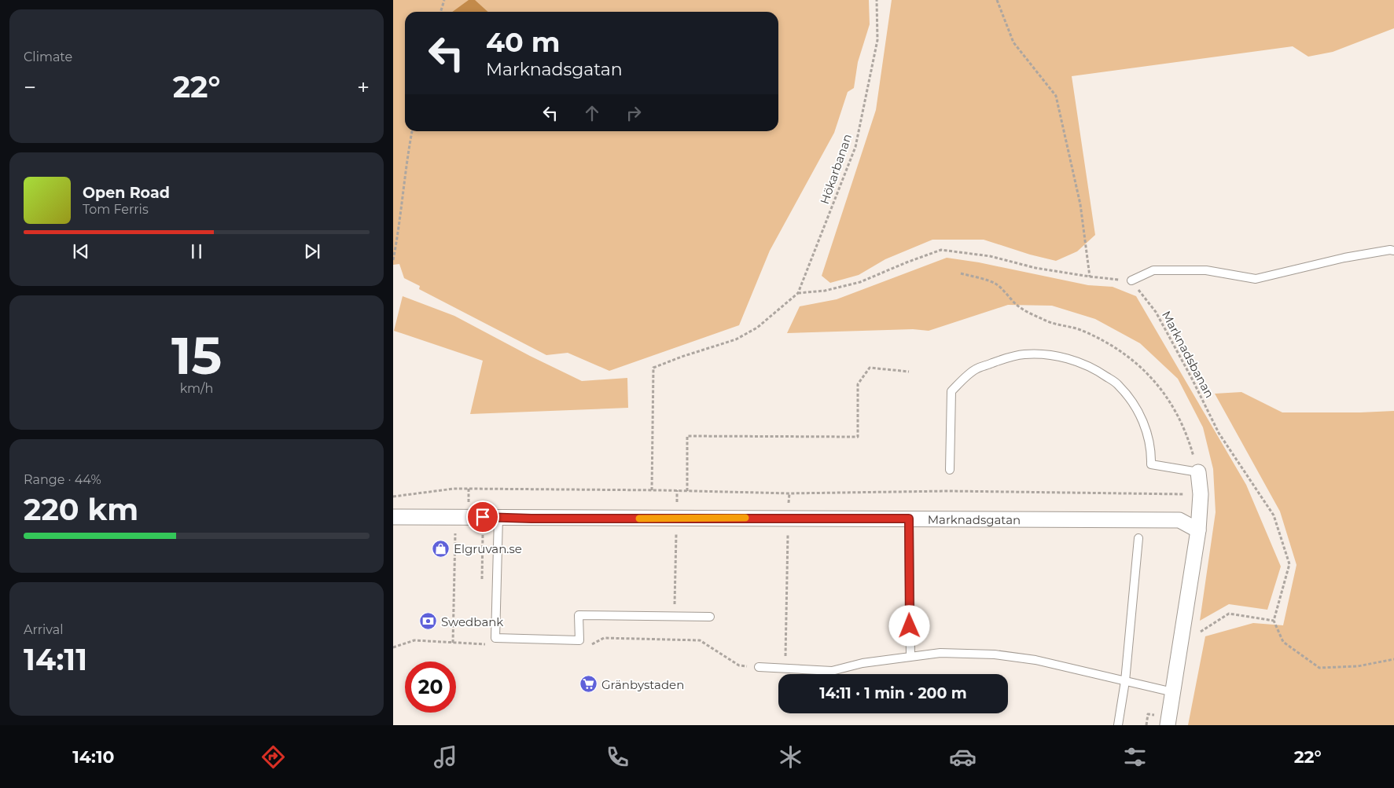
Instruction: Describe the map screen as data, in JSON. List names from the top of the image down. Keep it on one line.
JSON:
{"streets":{"street":["Marknadsgatan"],"path":["Hökarbanan","Marknadsbanan"]},"places":{"shop":["Elgruvan.se"],"bank":["Swedbank"],"supermarket":["Gränbystaden"]},"page":{"tile":["Climate",["15","km/h"],["Range · 44%","220 km"],["Arrival","14:11"]],"turn":["40 m","Marknadsgatan"],"heat":["−","22°","+"],"song":["Open Road","Tom Ferris"],"limit":"20","trip":"14:11 · 1 min · 200 m","tabs":["14:10","22°"]}}
